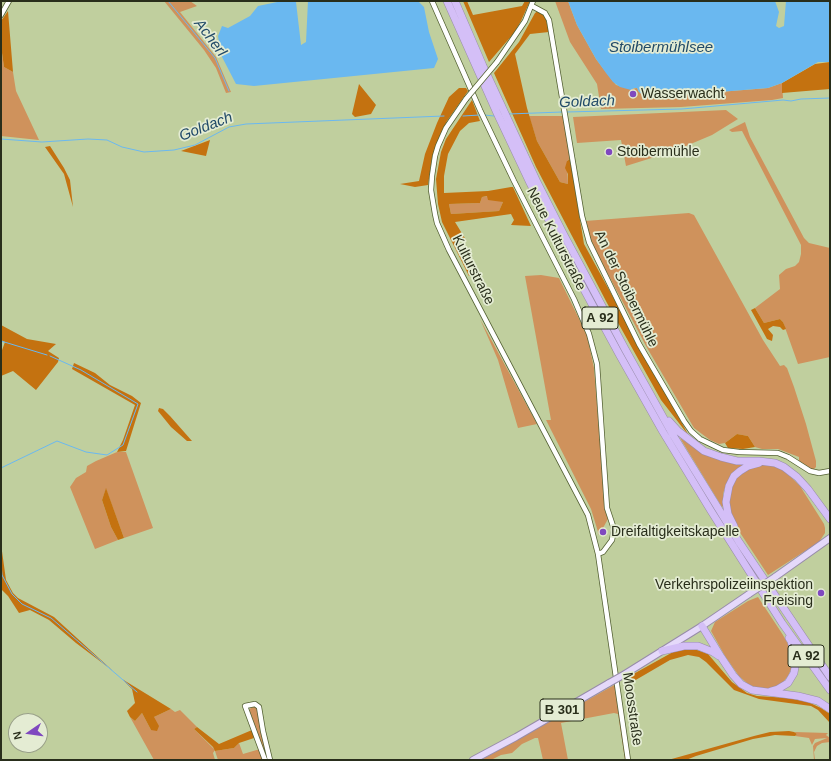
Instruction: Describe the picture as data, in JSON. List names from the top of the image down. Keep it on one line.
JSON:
{"streets":{"highway":["A 92"],"main road":["B 301"],"street":["Neue Kulturstraße","Kulturstraße","An der Stoibermühle","Moosstraße"]},"crossings":[["Neue Kulturstraße","Kulturstraße"],["Neue Kulturstraße","Moosstraße"],["Kulturstraße","An der Stoibermühle"],["Kulturstraße","Moosstraße"]],"water":["Acherl","Stoibermühlsee","Goldach"],"places":["Wasserwacht","Stoibermühle","Dreifaltigkeitskapelle","Verkehrspolizeiinspektion Freising"],"north":"left"}
